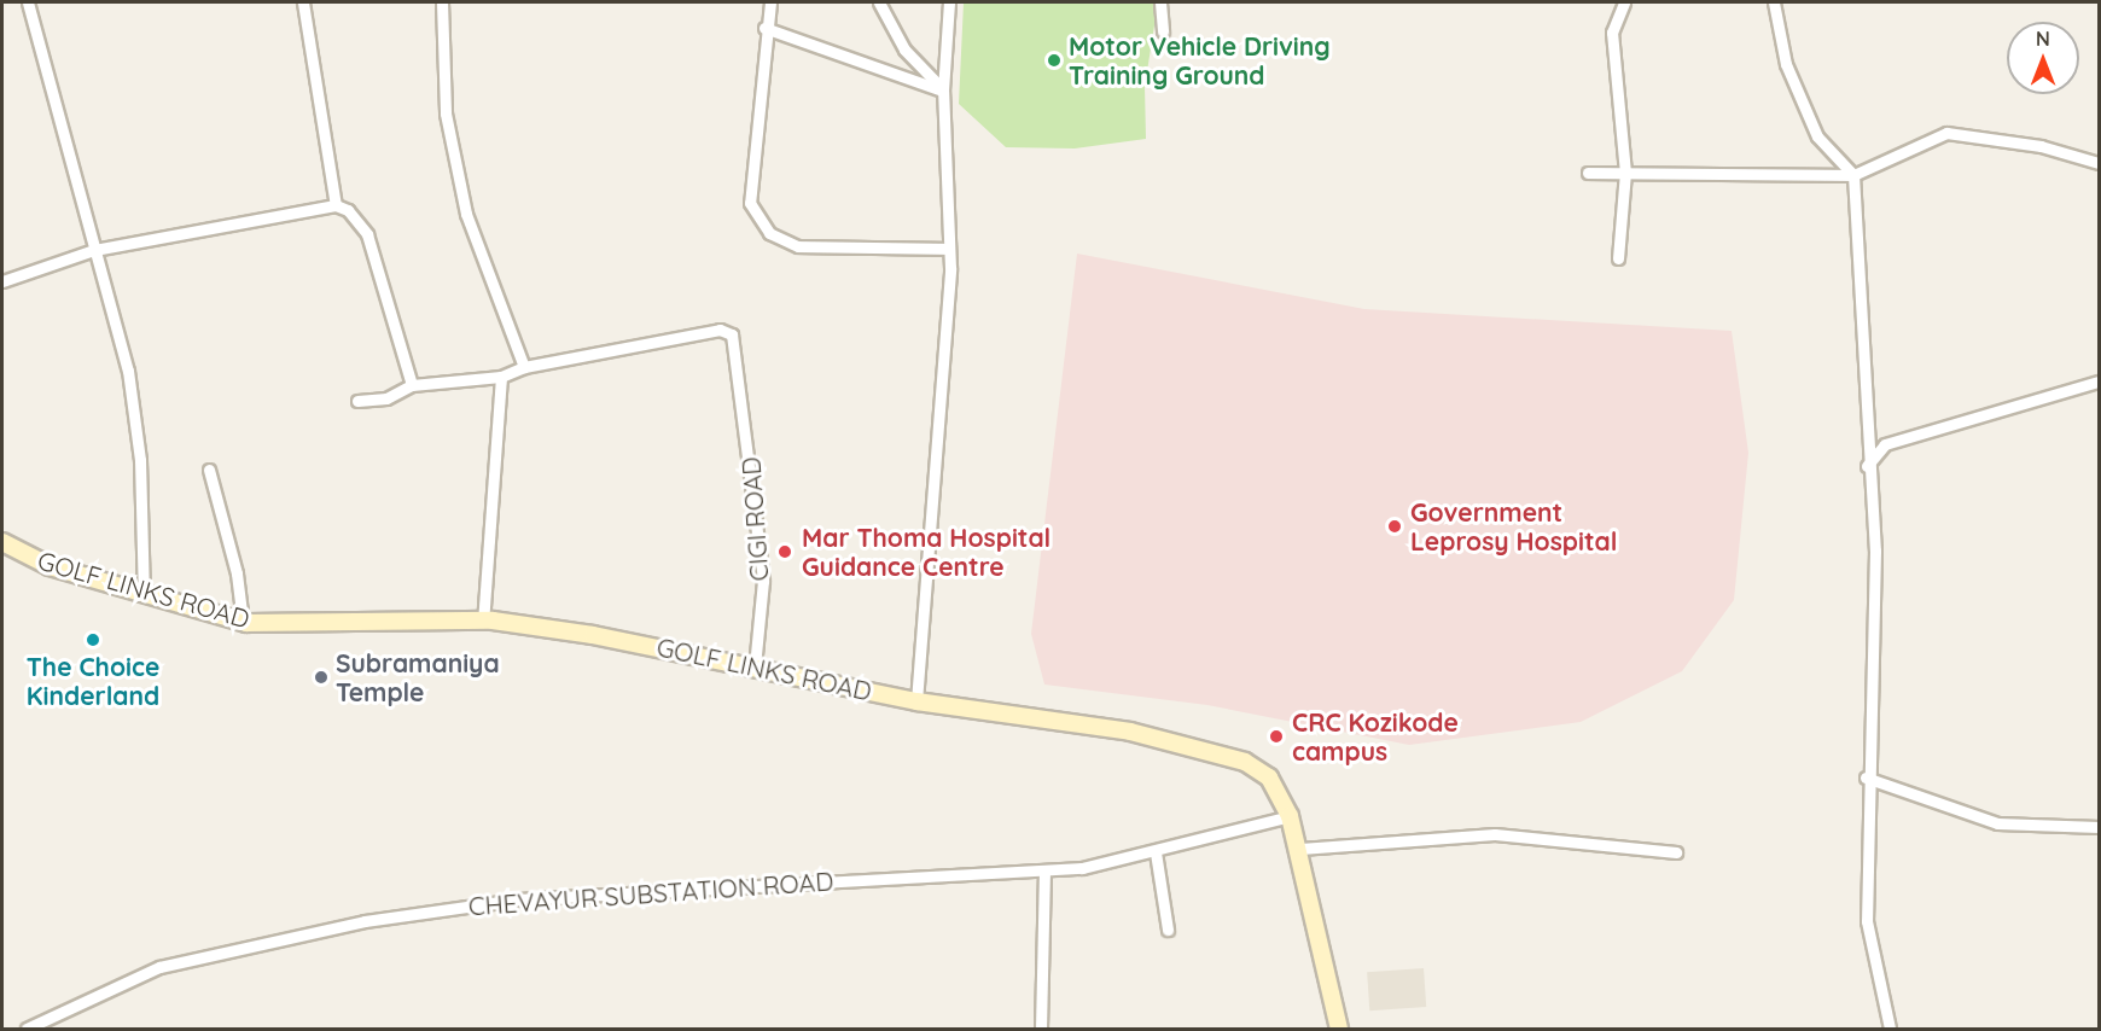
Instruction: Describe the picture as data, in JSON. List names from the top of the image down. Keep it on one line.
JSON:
{"streets":{"main road":["GOLF LINKS ROAD"],"street":["CIGI ROAD","CHEVAYUR SUBSTATION ROAD"]},"crossings":[["CIGI ROAD","GOLF LINKS ROAD"],["GOLF LINKS ROAD","CHEVAYUR SUBSTATION ROAD"]],"places":["Motor Vehicle Driving Training Ground","Government Leprosy Hospital","Mar Thoma Hospital Guidance Centre","The Choice Kinderland","Subramaniya Temple","CRC Kozikode campus"],"north":"top"}
